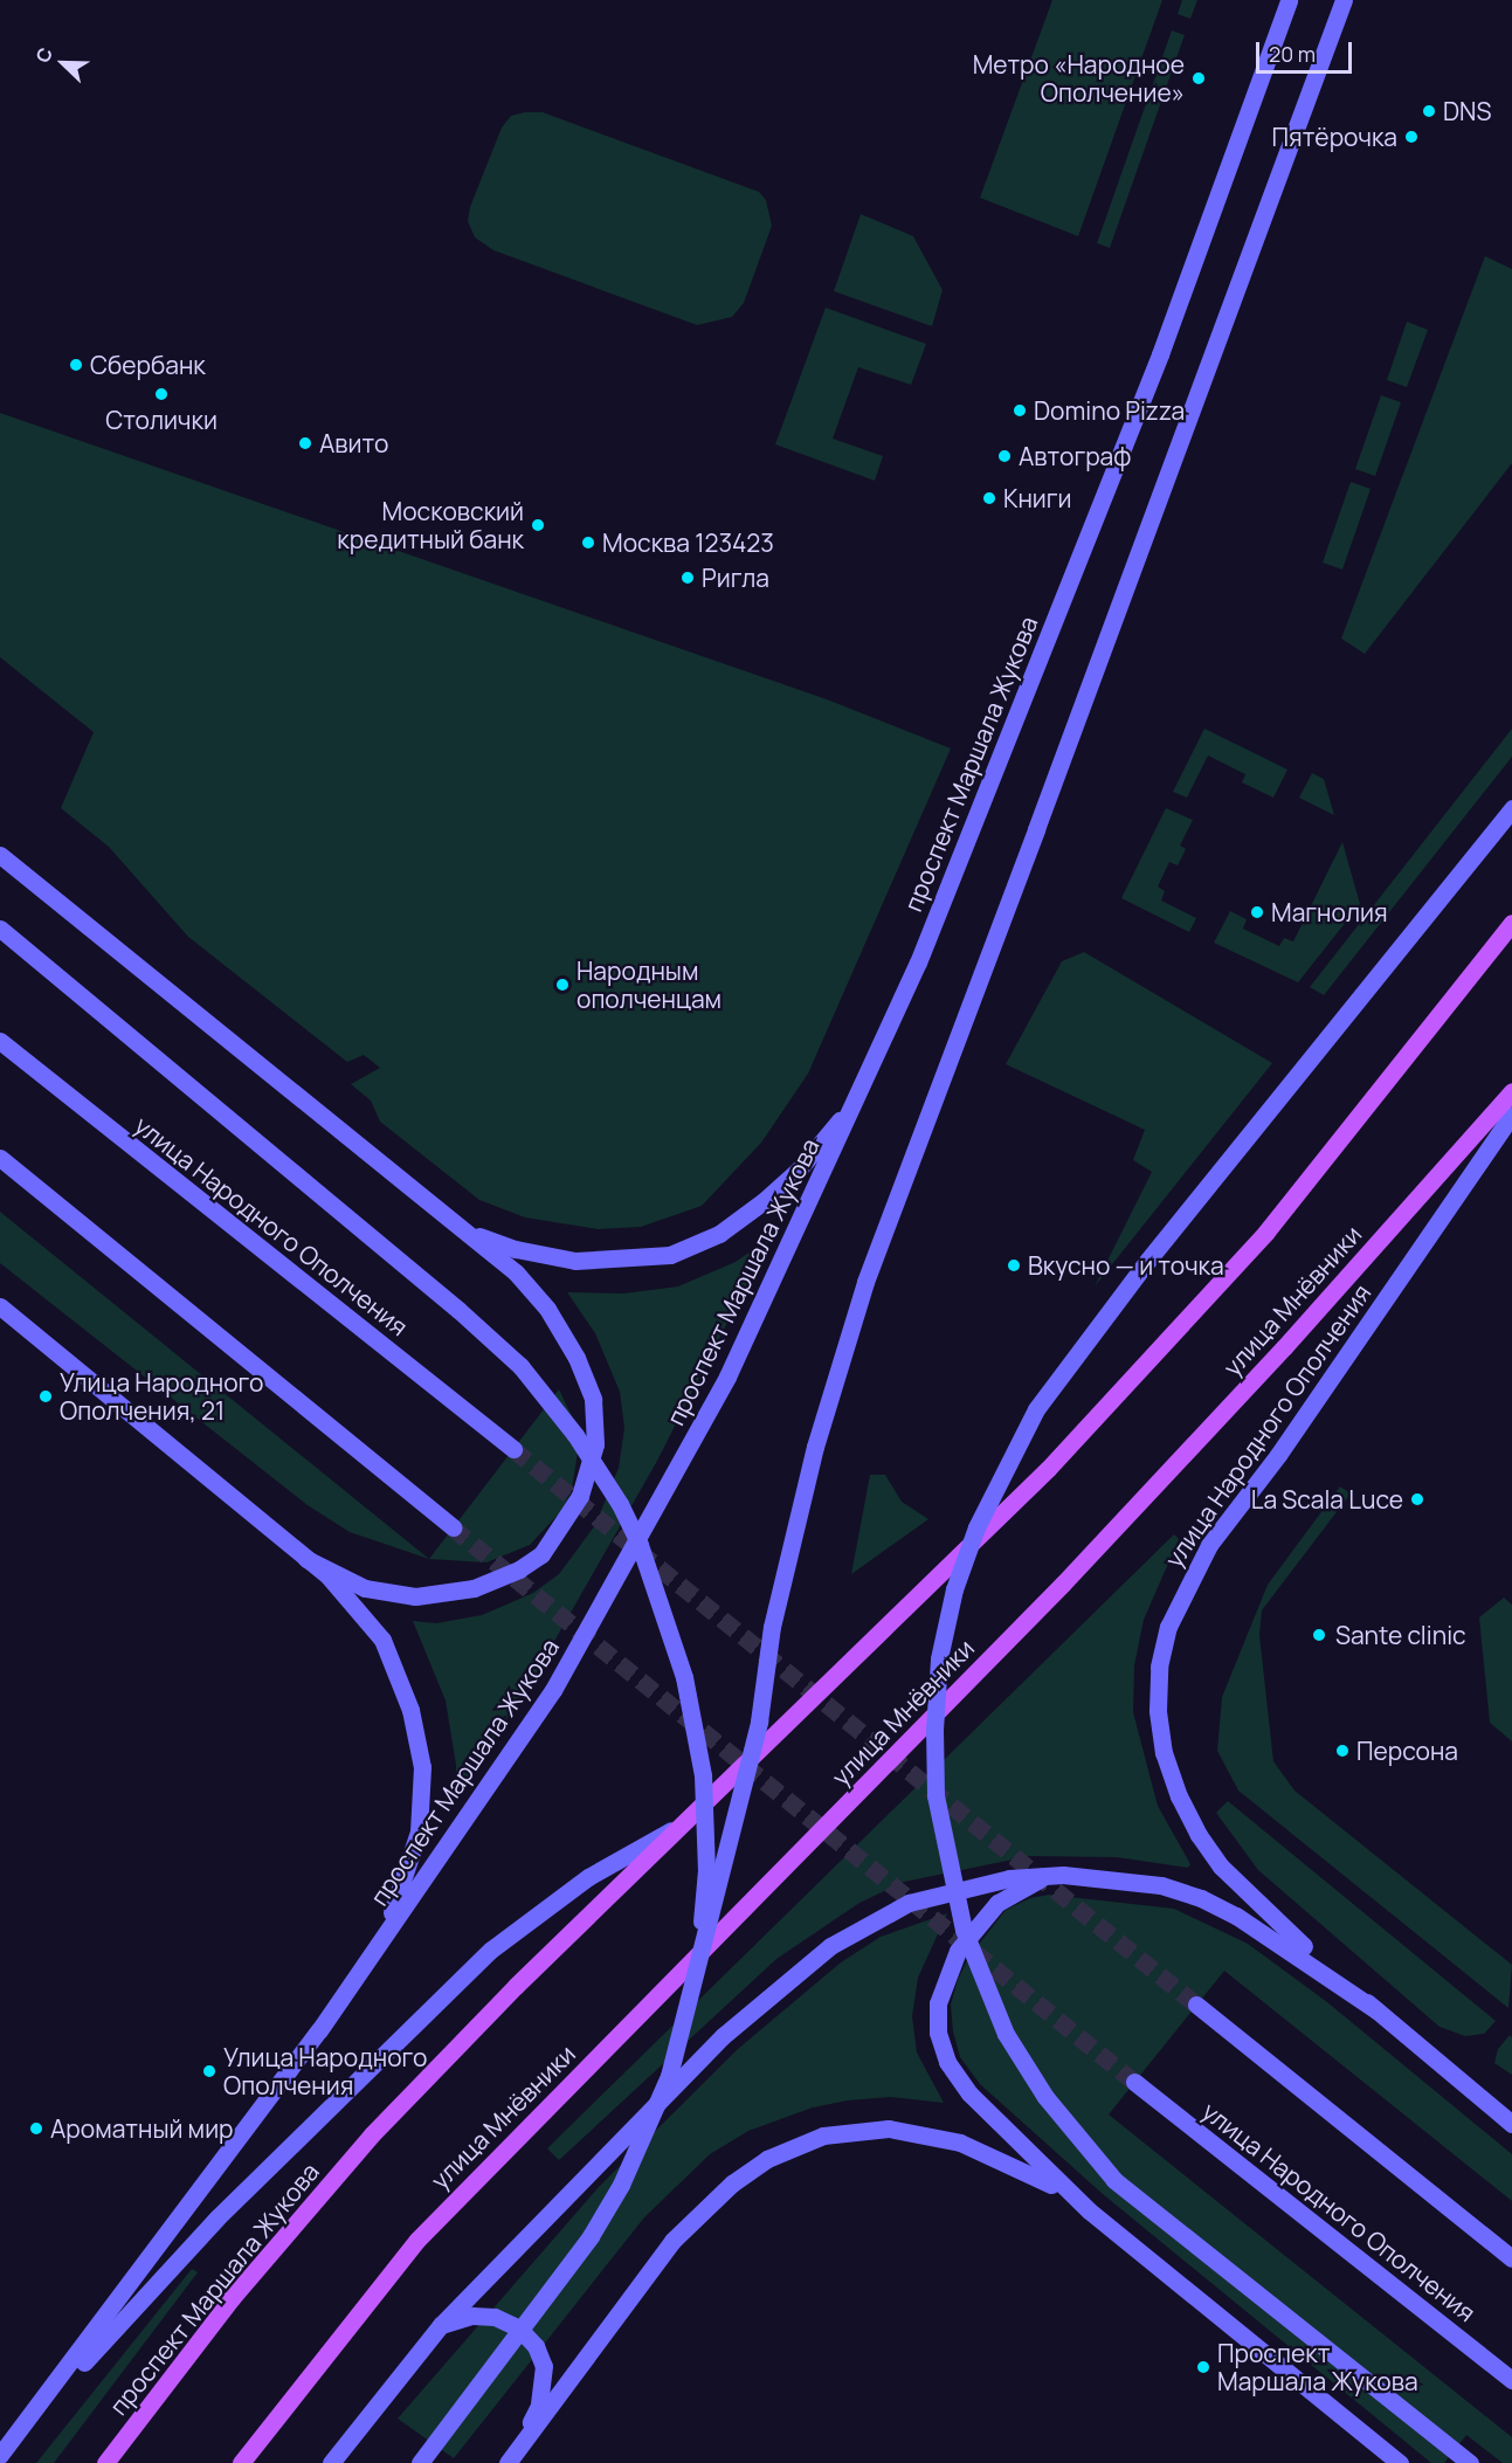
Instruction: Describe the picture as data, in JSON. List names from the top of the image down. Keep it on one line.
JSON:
{"streets":{"main road":["проспект Маршала Жукова","улица Народного Ополчения","улица Мнёвники"]},"places":["Метро «Народное Ополчение»","DNS","Пятёрочка","Сбербанк","Столички","Domino Pizza","Авито","Автограф","Книги","Московский кредитный банк","Москва 123423","Ригла","Магнолия","Народным ополченцам","Вкусно — и точка","Улица Народного Ополчения, 21","La Scala Luce","Sante clinic","Персона","Улица Народного Ополчения","Ароматный мир","Проспект Маршала Жукова"],"scale_bar":"20 m","north":"top left"}
